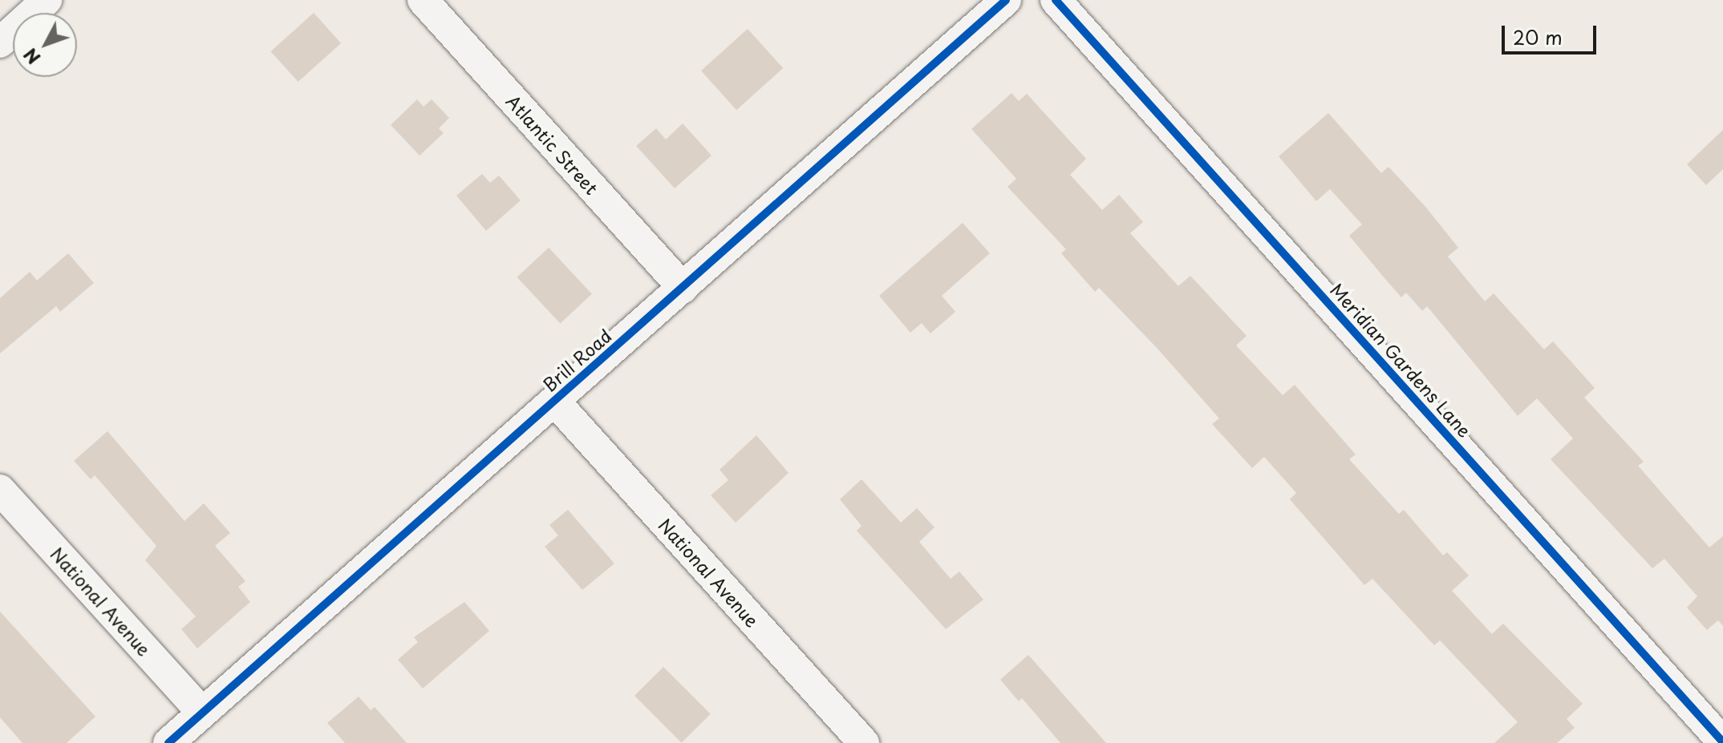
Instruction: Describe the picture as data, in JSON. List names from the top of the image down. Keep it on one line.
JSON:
{"streets":{"street":["Atlantic Street","Brill Road","Meridian Gardens Lane","National Avenue"]},"crossings":[["Atlantic Street","Brill Road"],["Brill Road","National Avenue"]],"scale_bar":"20 m","north":"bottom left"}
